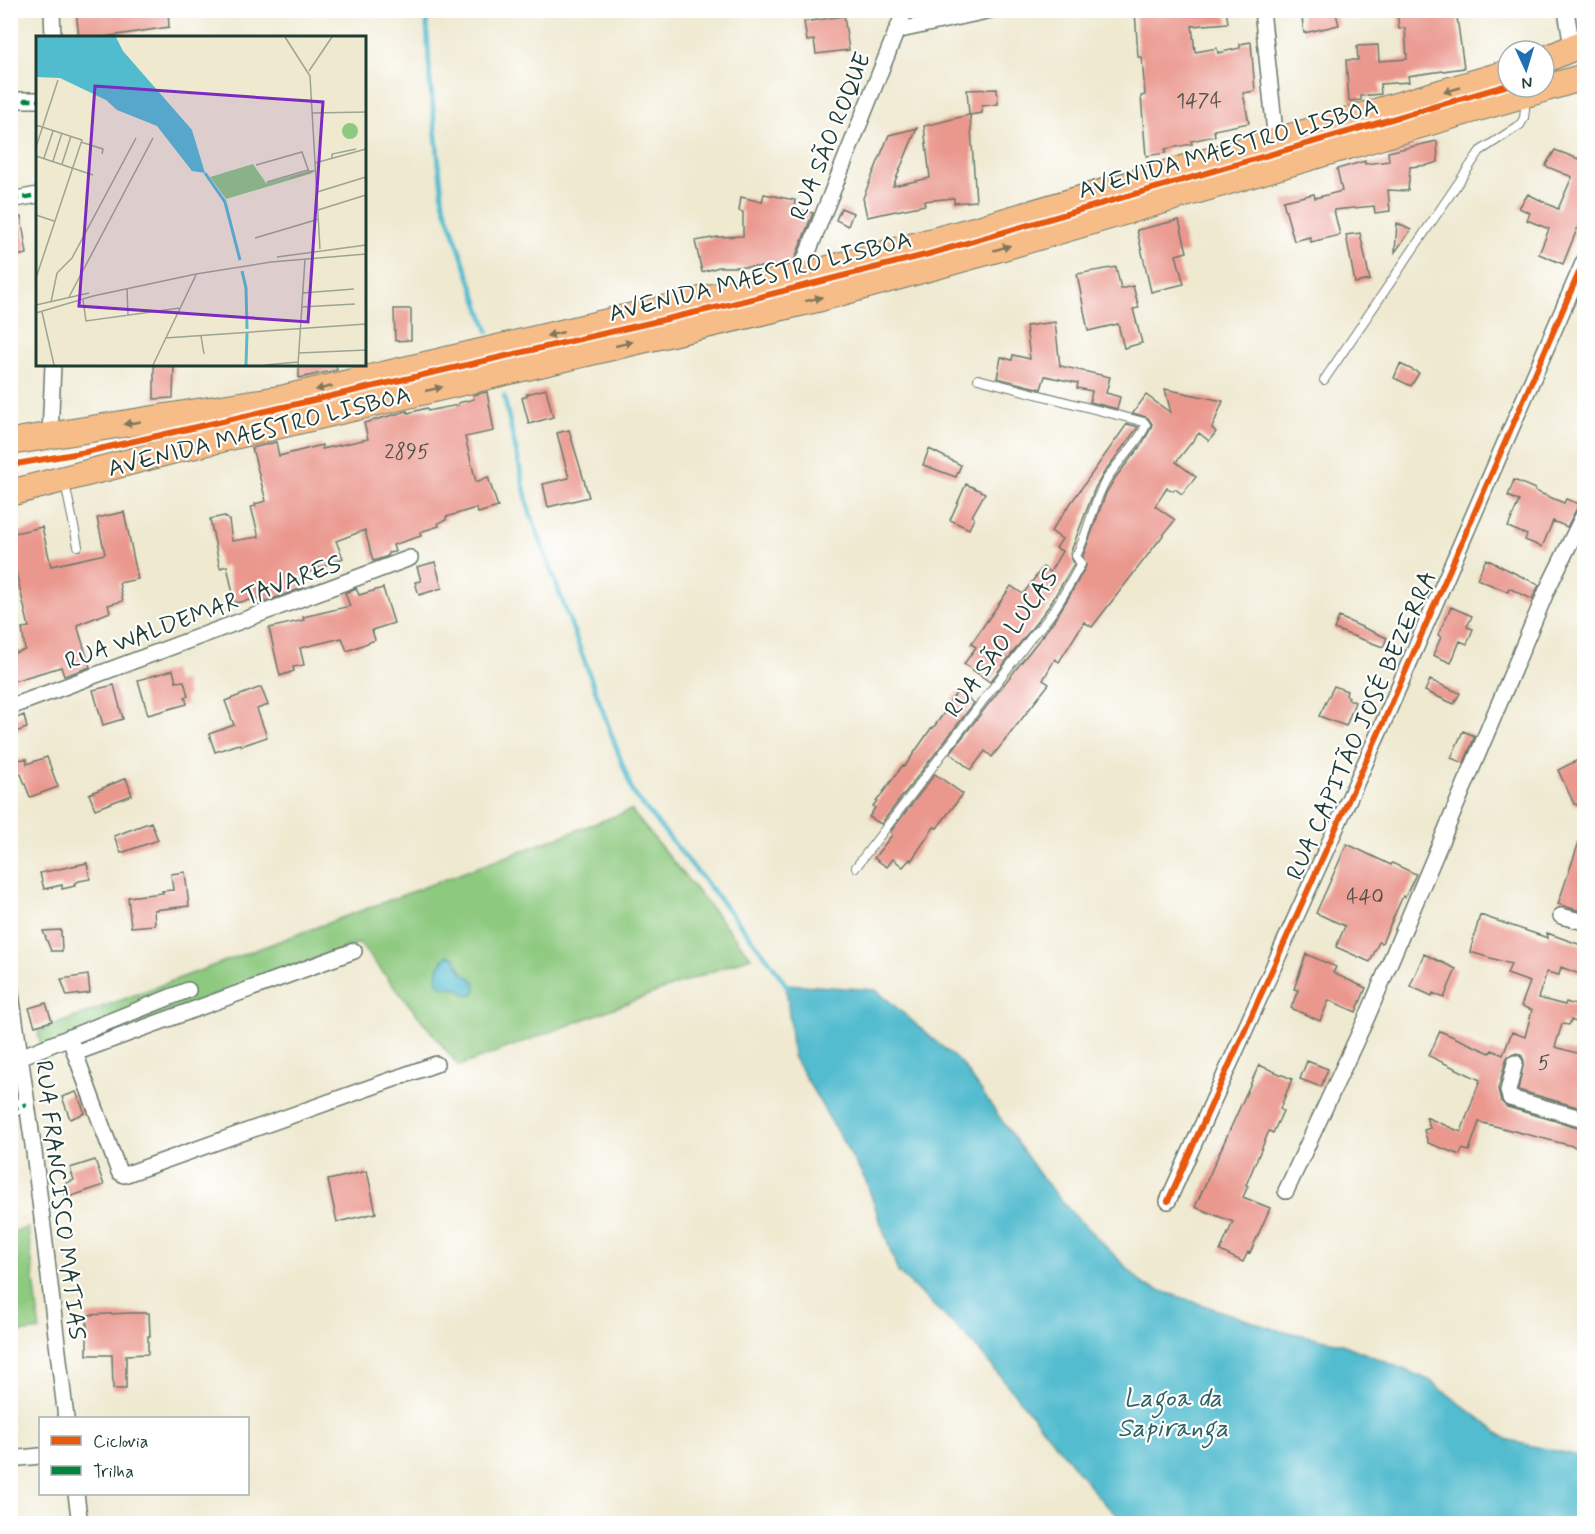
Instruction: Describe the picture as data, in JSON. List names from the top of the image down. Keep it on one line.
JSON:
{"streets":{"highway":["AVENIDA MAESTRO LISBOA"],"street":["RUA SÃO ROQUE","RUA WALDEMAR TAVARES","RUA CAPITÃO JOSÉ BEZERRA","RUA FRANCISCO MATIAS"],"lane":["RUA SÃO LUCAS"]},"crossings":[["RUA SÃO ROQUE","AVENIDA MAESTRO LISBOA"]],"water":["Lagoa da Sapiranga"],"house_numbers":["1474","2895","440","5"],"legend":["Ciclovia","Trilha"],"north":"bottom"}
